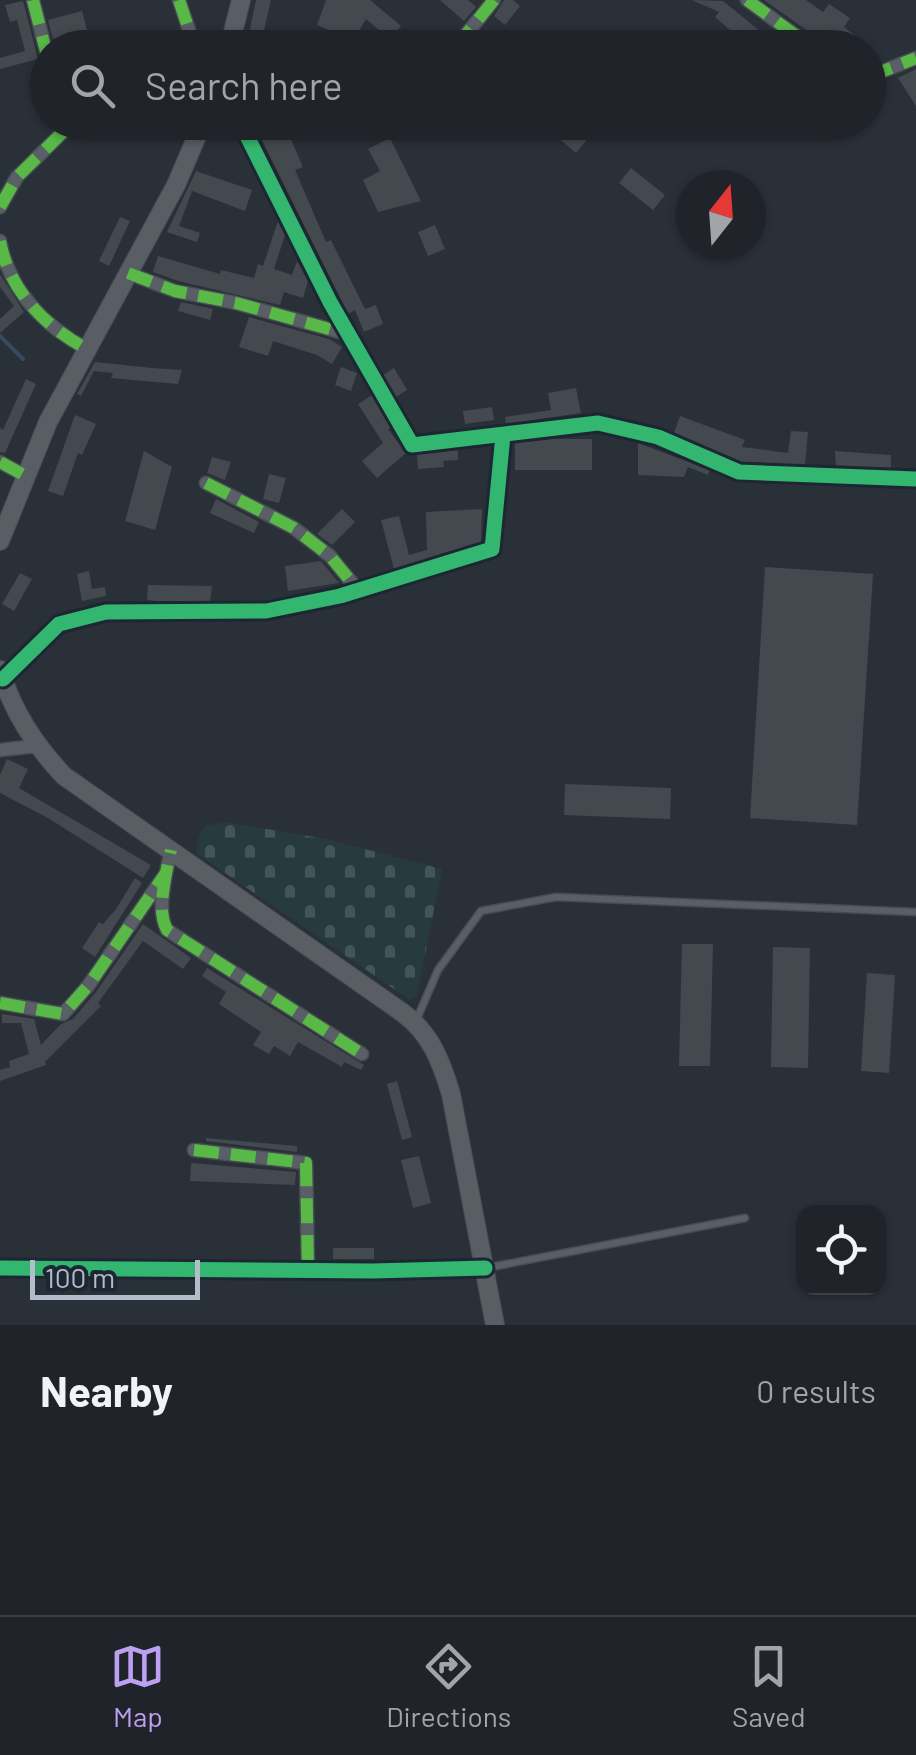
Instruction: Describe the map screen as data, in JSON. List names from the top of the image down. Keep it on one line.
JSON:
{"scale_bar":"100 m","north":"top","page":{"search":"Search here","scale":"100 m","heading":["Nearby","0 results"],"nav":["Map","Directions","Saved"]}}
